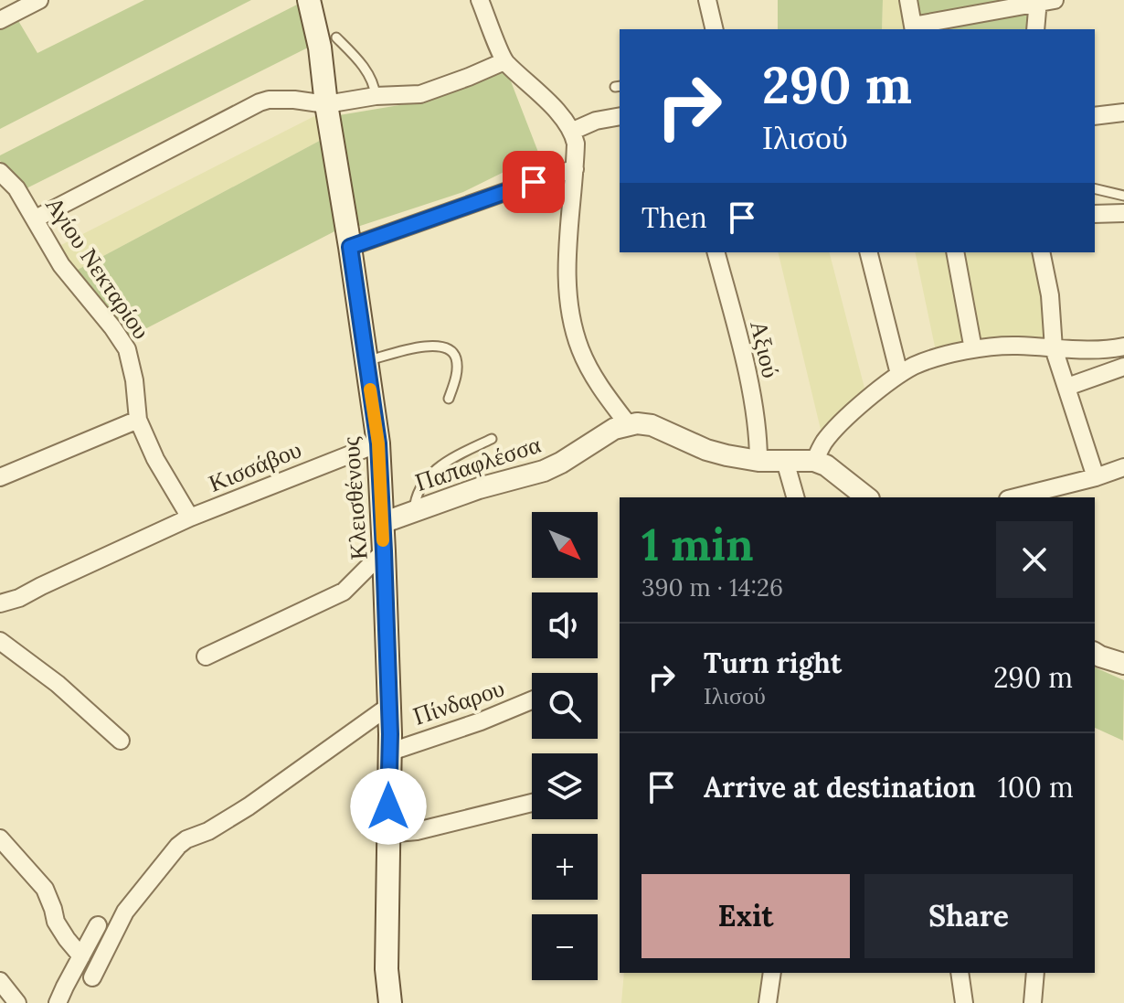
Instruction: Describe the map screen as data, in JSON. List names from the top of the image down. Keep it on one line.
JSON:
{"streets":{"main road":["Κλεισθένους"],"street":["Αγίου Νεκταρίου","Αξιού","Παπαφλέσσα","Κισσάβου","Πίνδαρου"]},"crossings":[["Αγίου Νεκταρίου","Κισσάβου"],["Παπαφλέσσα","Κλεισθένους"],["Κισσάβου","Κλεισθένους"],["Κλεισθένους","Πίνδαρου"]],"north":"bottom right","page":{"turn":["290 m","Ιλισού"],"then":"Then","heading":["1 min","390 m · 14:26"],"map_buttons":["+","−"],"list":[{"name":"Turn right","note":"Ιλισού","value":"290 m"},{"name":"Arrive at destination","value":"100 m"}],"buttons":["Exit","Share"]}}
